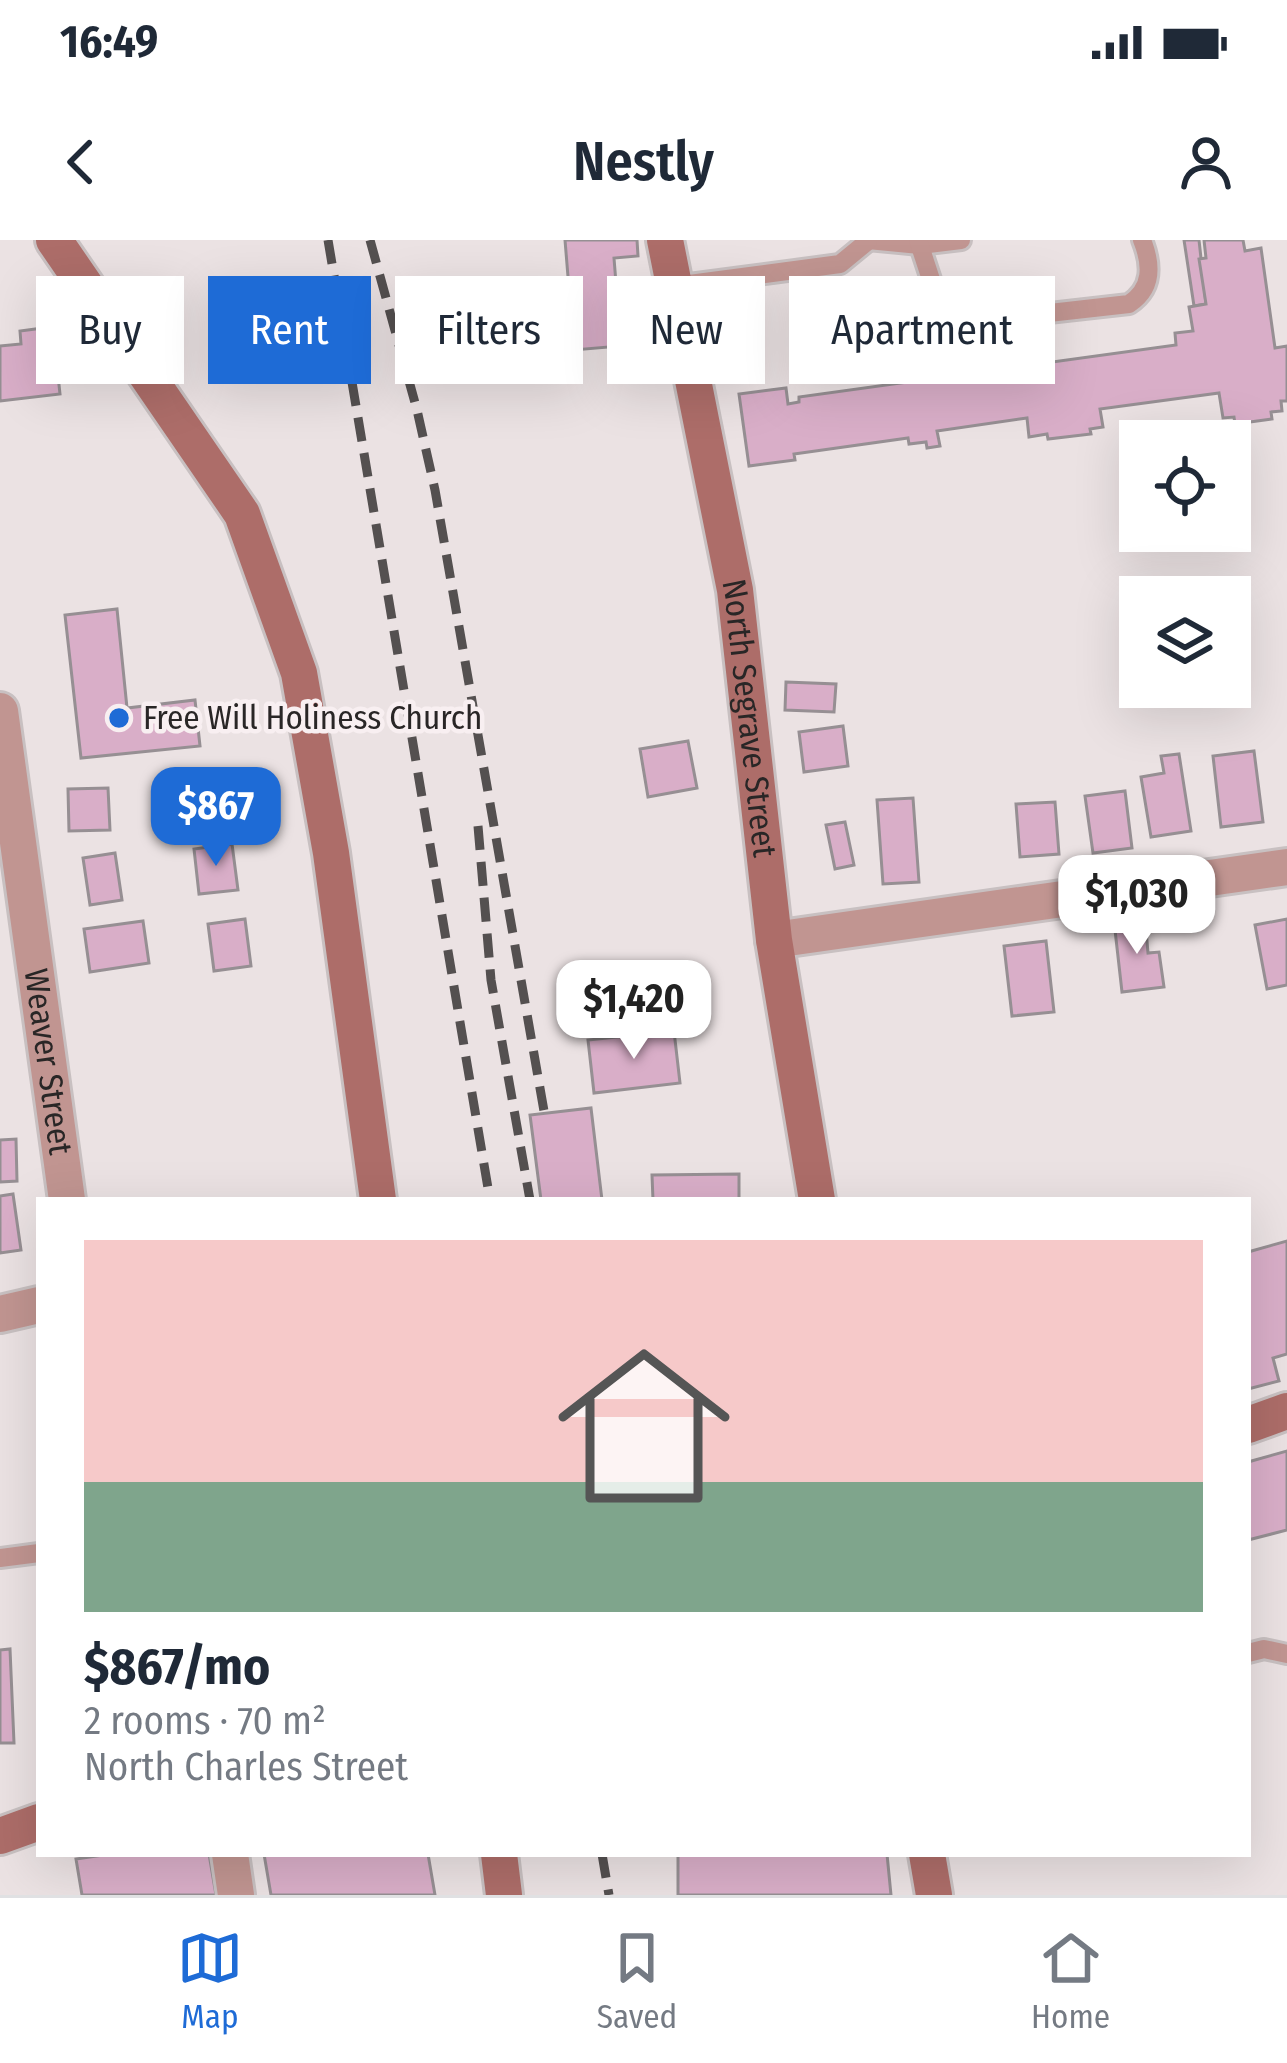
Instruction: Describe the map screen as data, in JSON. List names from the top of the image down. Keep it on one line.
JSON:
{"streets":{"street":["North Segrave Street","Weaver Street"]},"places":["Free Will Holiness Church"],"page":{"status":"16:49","header":"Nestly","chip":["Buy","Rent","Filters","New","Apartment"],"price":["$867","$1,030","$1,420"],"list":[{"name":"$867/mo","note":"2 rooms · 70 m² · North Charles Street"}],"tabs":["Map","Saved","Home"]}}
